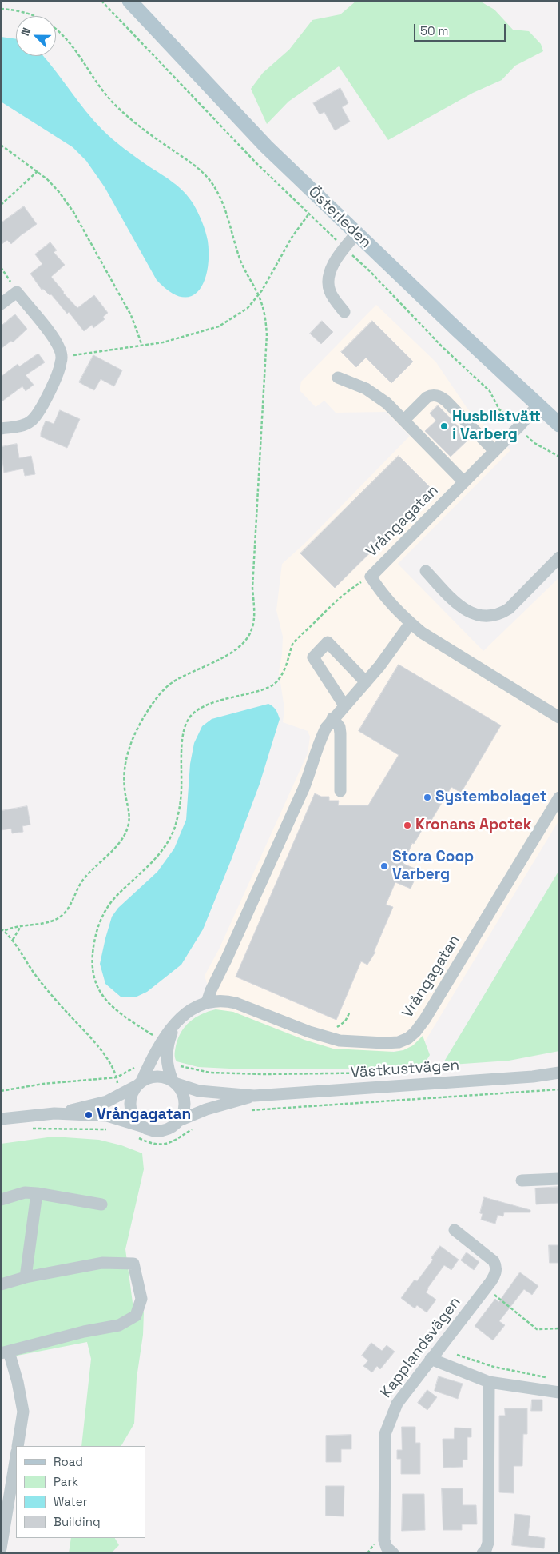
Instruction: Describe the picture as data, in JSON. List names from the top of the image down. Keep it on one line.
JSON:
{"streets":{"main road":["Österleden"],"street":["Vrångagatan","Västkustvägen","Kapplandsvägen"]},"crossings":[["Österleden","Vrångagatan"],["Vrångagatan","Västkustvägen"]],"places":["Husbilstvätt i Varberg","Systembolaget","Kronans Apotek","Stora Coop Varberg","Vrångagatan"],"legend":["Road","Park","Water","Building"],"scale_bar":"50 m","north":"top left"}
